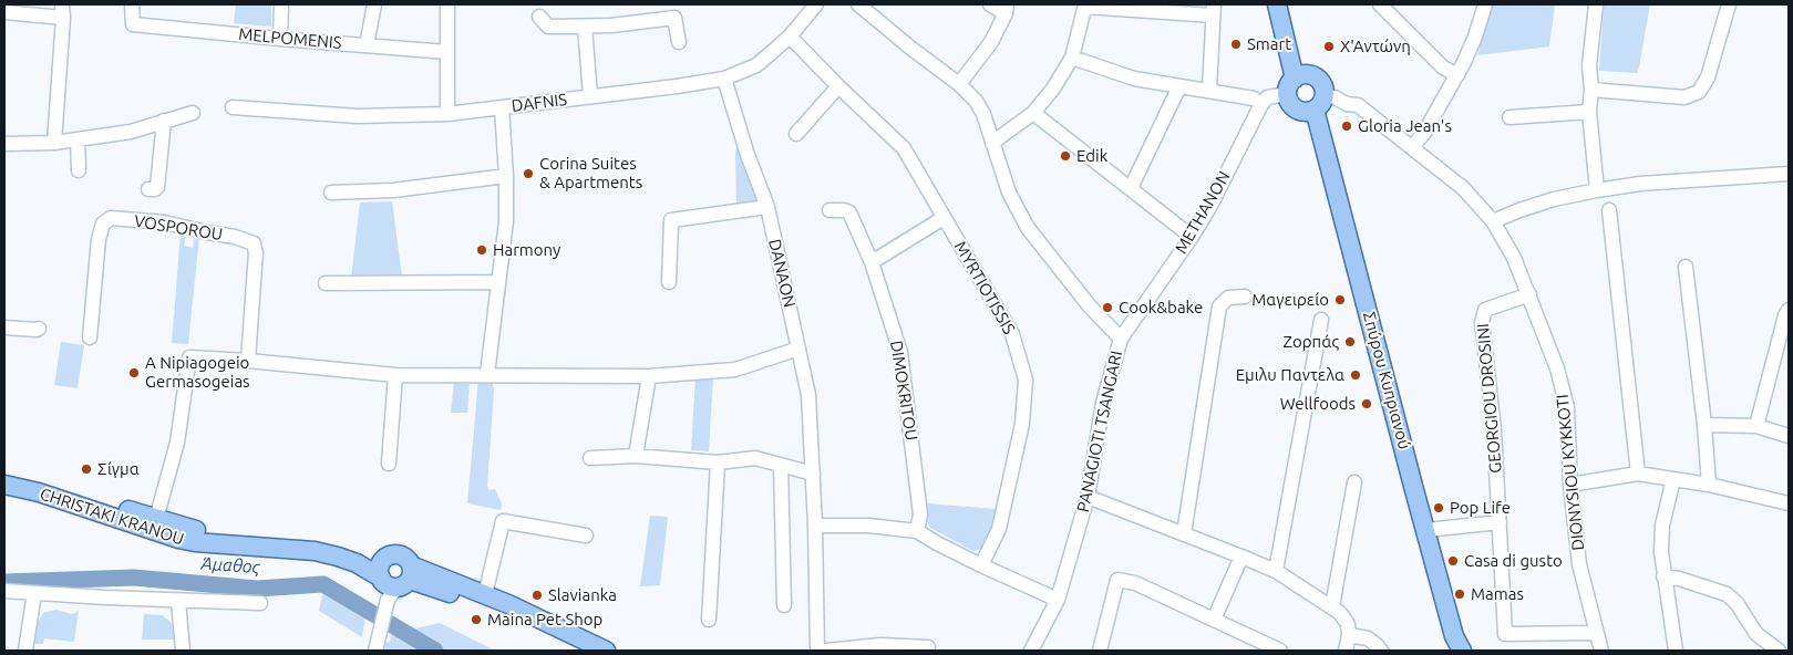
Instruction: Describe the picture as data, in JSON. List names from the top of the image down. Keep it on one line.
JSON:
{"streets":{"main road":["Σπύρου Κυπριανού","CHRISTAKI KRANOU"],"street":["MELPOMENIS","DAFNIS","METHANON","VOSPOROU","DANAON","MYRTIOTISSIS","DIMOKRITOU","GEORGIOU DROSINI","PANAGIOTI TSANGARI","DIONYSIOU KYKKOTI"]},"crossings":[["DAFNIS","DANAON"],["DAFNIS","MYRTIOTISSIS"],["METHANON","PANAGIOTI TSANGARI"],["Σπύρου Κυπριανού","DIONYSIOU KYKKOTI"],["GEORGIOU DROSINI","DIONYSIOU KYKKOTI"]],"water":["Άμαθος"],"places":["Smart","Χ'Αντώνη","Gloria Jean's","Edik","Corina Suites & Apartments","Harmony","Μαγειρείο","Cook&bake","Ζορπάς","A Nipiagogeio Germasogeias","Εμιλυ Παντελα","Wellfoods","Σίγμα","Pop Life","Casa di gusto","Mamas","Slavianka","Maina Pet Shop"]}
